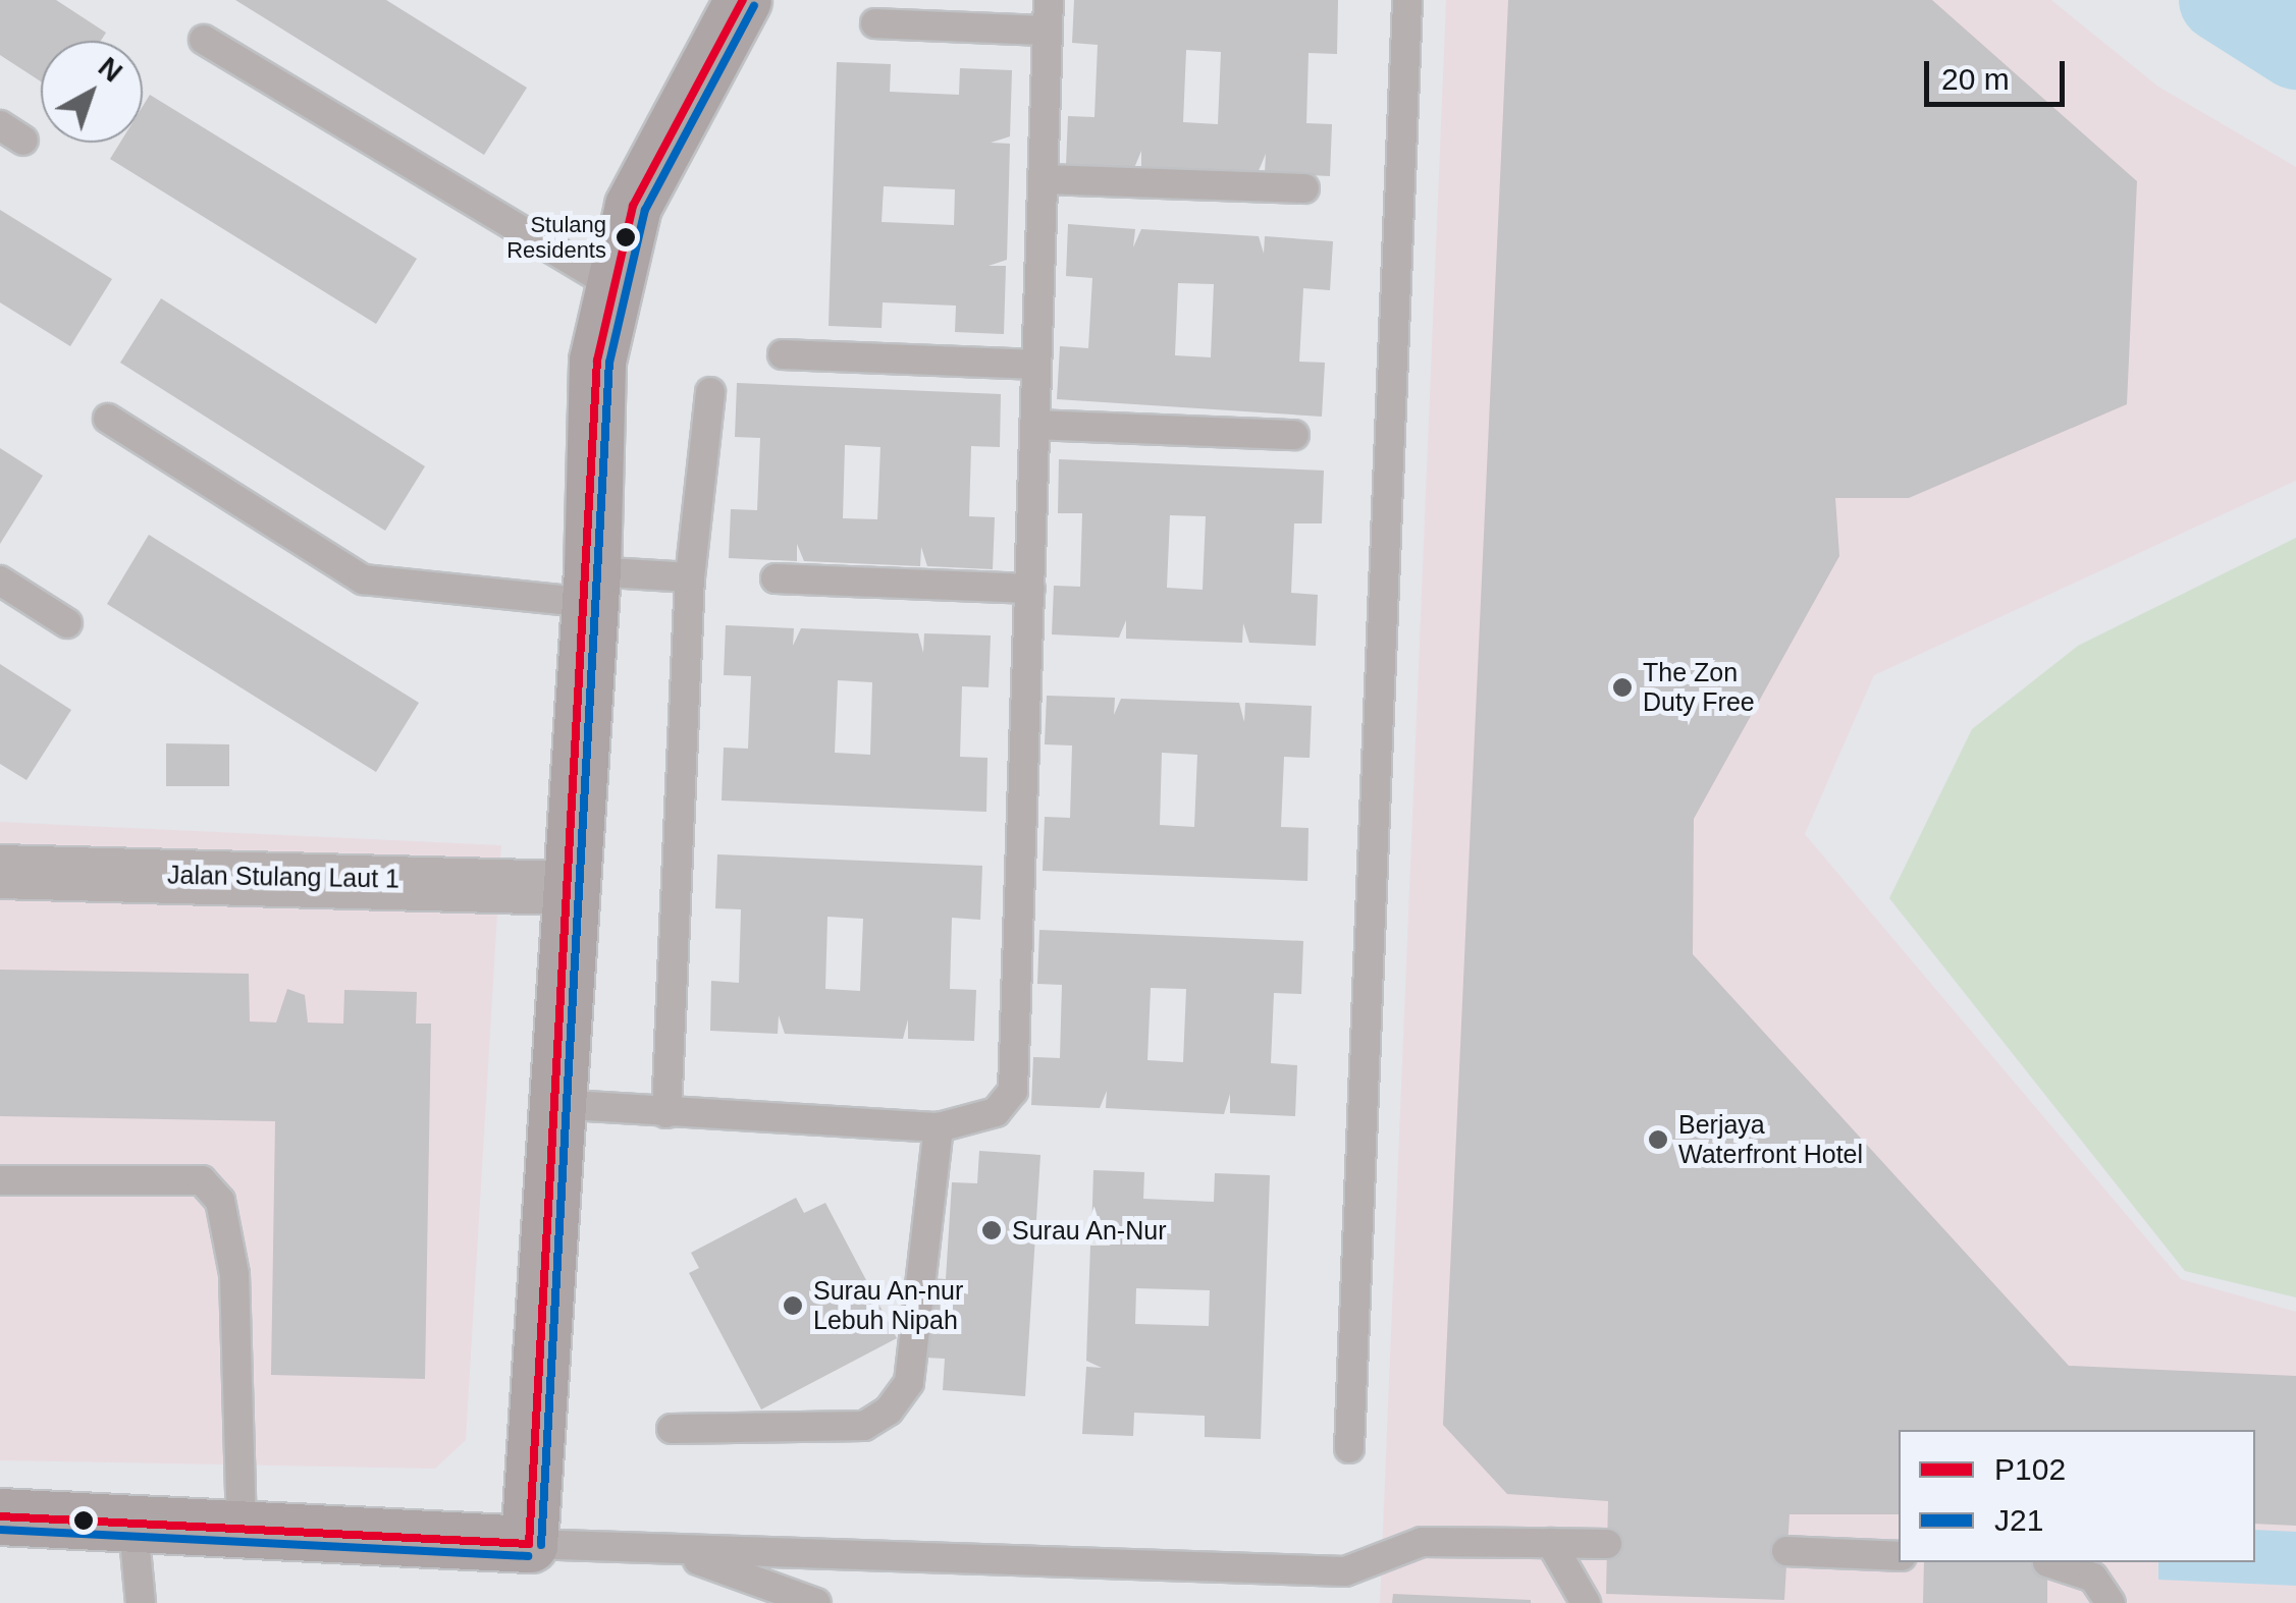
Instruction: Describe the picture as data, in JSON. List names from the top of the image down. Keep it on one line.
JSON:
{"streets":{"street":["Jalan Stulang Laut 1"]},"places":["Stulang Residents","The Zon Duty Free","Berjaya Waterfront Hotel","Surau An-Nur","Surau An-nur Lebuh Nipah"],"lines":["transit line P102","transit line J21"],"legend":["P102","J21"],"scale_bar":"20 m","north":"top right"}
